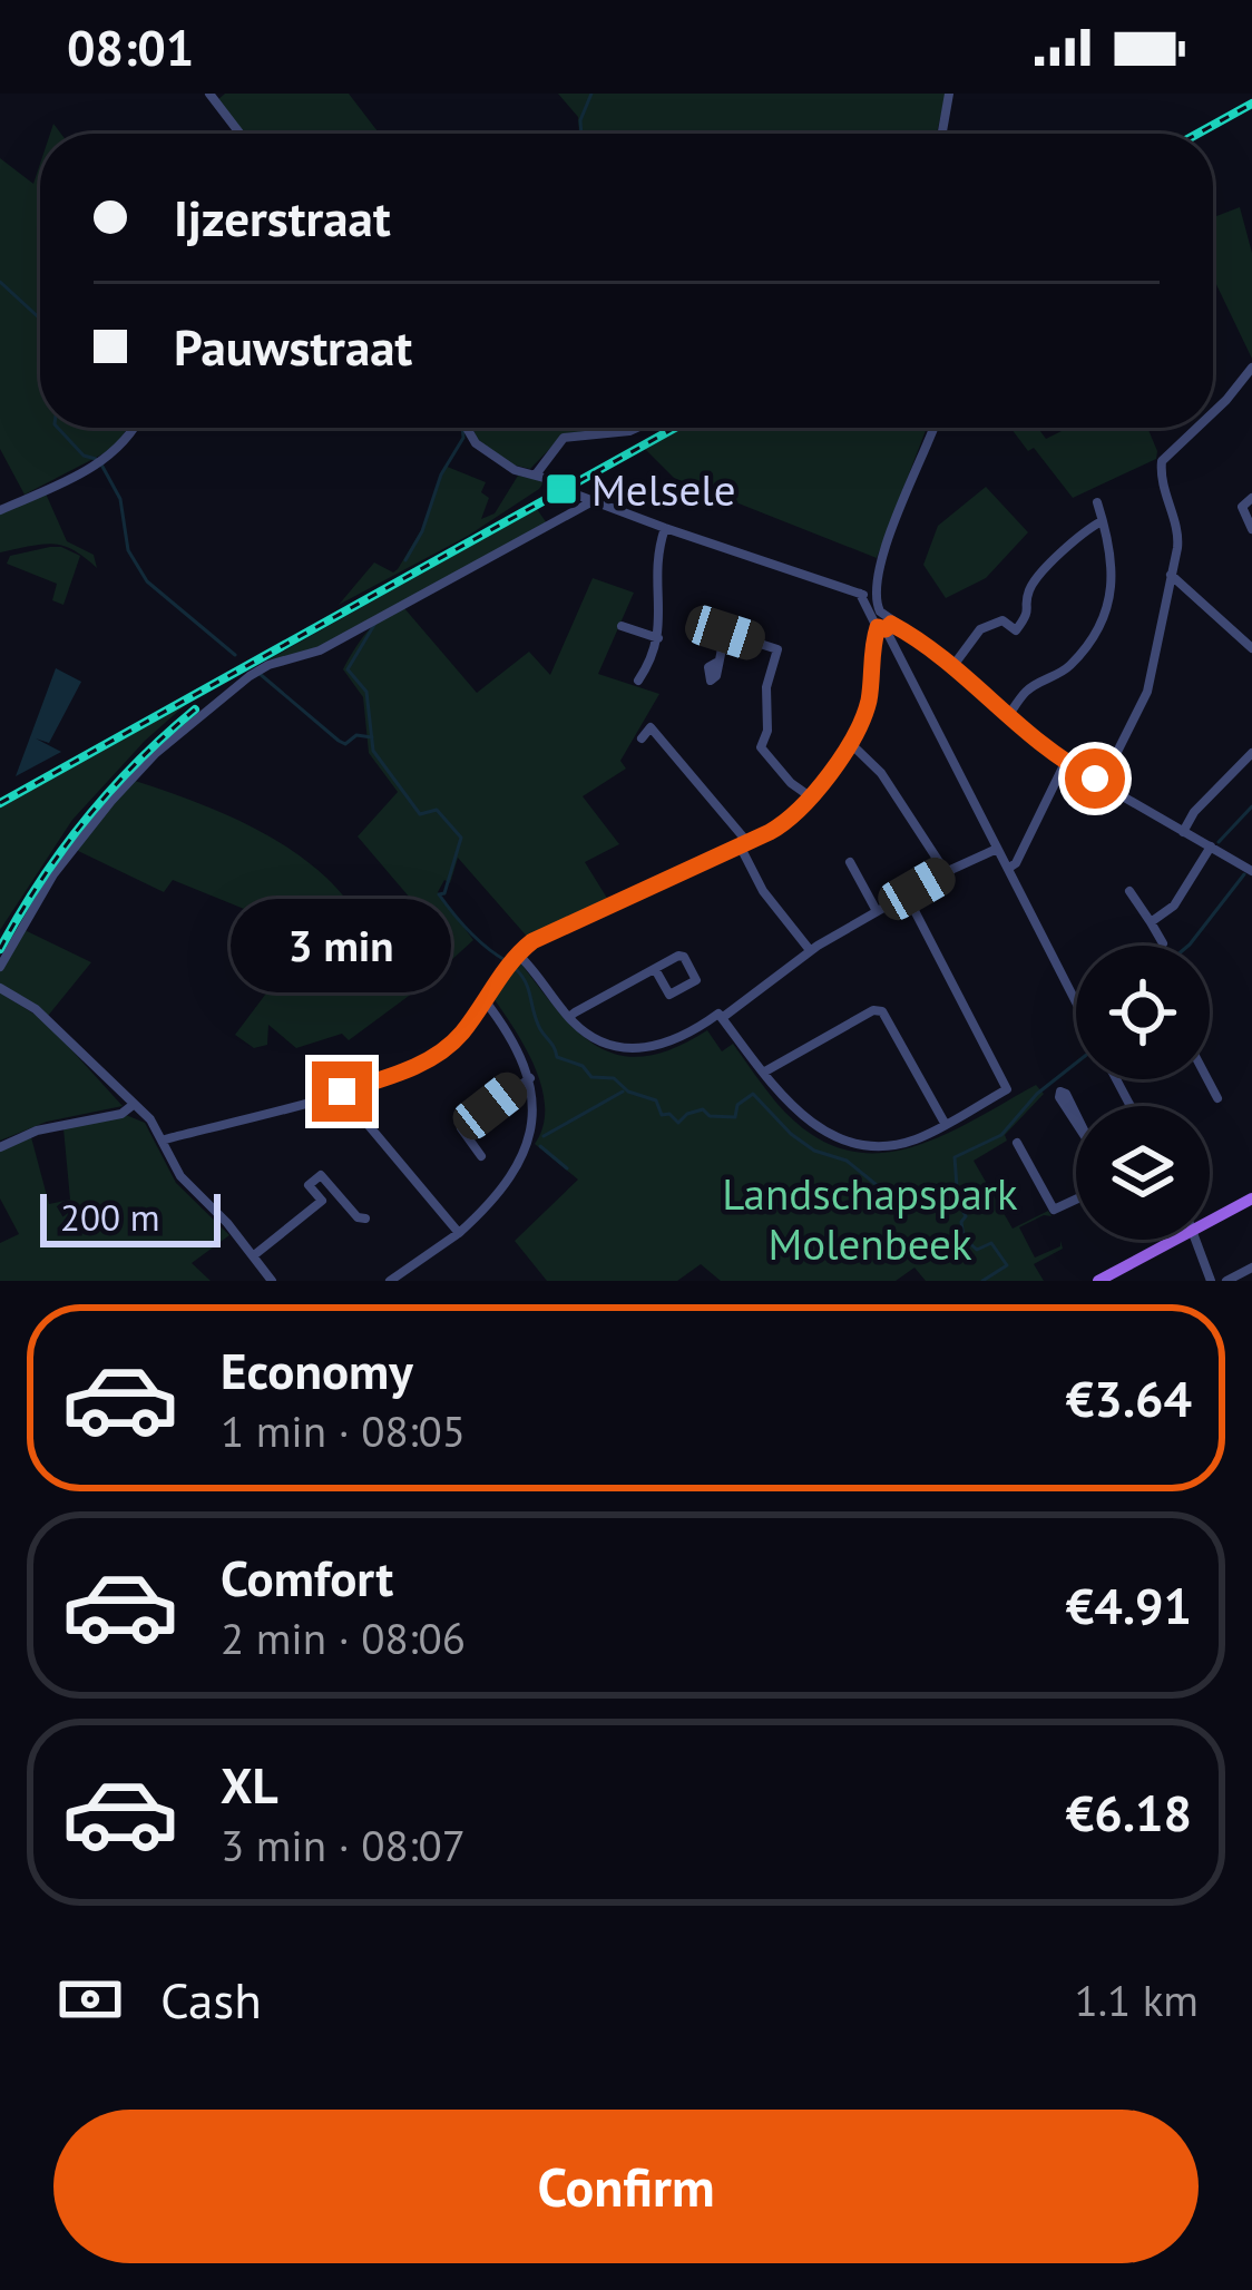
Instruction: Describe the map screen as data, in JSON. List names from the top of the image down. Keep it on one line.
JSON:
{"parks":["Landschapspark Molenbeek"],"places":{"transit":["Melsele"]},"scale_bar":"200 m","page":{"status":"08:01","banner":["Ijzerstraat","Pauwstraat"],"bubble":"3 min","scale":"200 m","list":[{"name":"Economy","note":"1 min · 08:05","value":"€3.64"},{"name":"Comfort","note":"2 min · 08:06","value":"€4.91"},{"name":"XL","note":"3 min · 08:07","value":"€6.18"}],"pay":["Cash","1.1 km"],"buttons":"Confirm"}}
